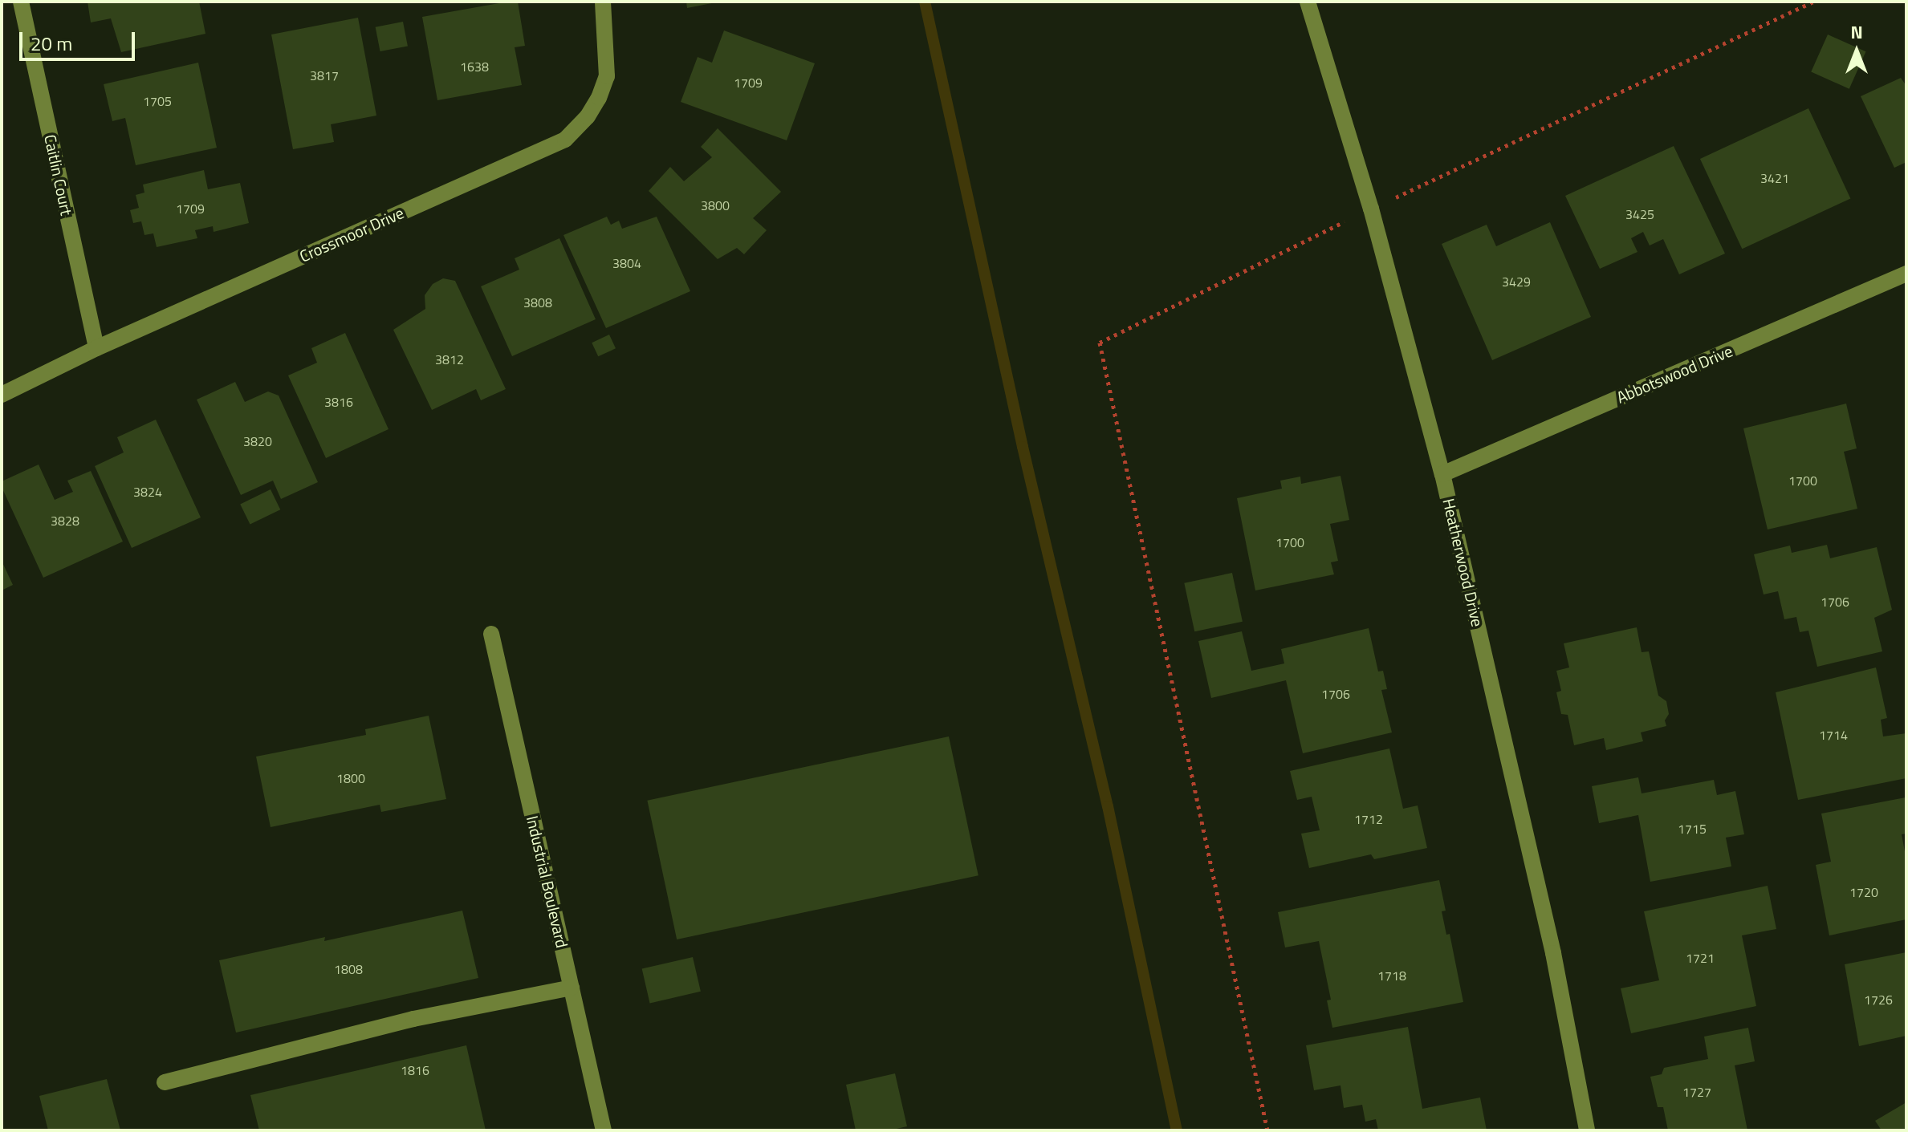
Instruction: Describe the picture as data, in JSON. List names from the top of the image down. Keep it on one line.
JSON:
{"streets":{"street":["Caitlin Court","Crossmoor Drive","Abbotswood Drive","Heatherwood Drive","Industrial Boulevard"]},"crossings":[["Caitlin Court","Crossmoor Drive"],["Abbotswood Drive","Heatherwood Drive"]],"house_numbers":["1638","3817","1709","1705","3421","3800","1709","3425","3804","3429","3808","3812","3816","3820","1700","3824","3828","1700","1706","1706","1714","1800","1712","1715","1720","1721","1808","1718","1726","1816","1727"],"scale_bar":"20 m","north":"top"}
